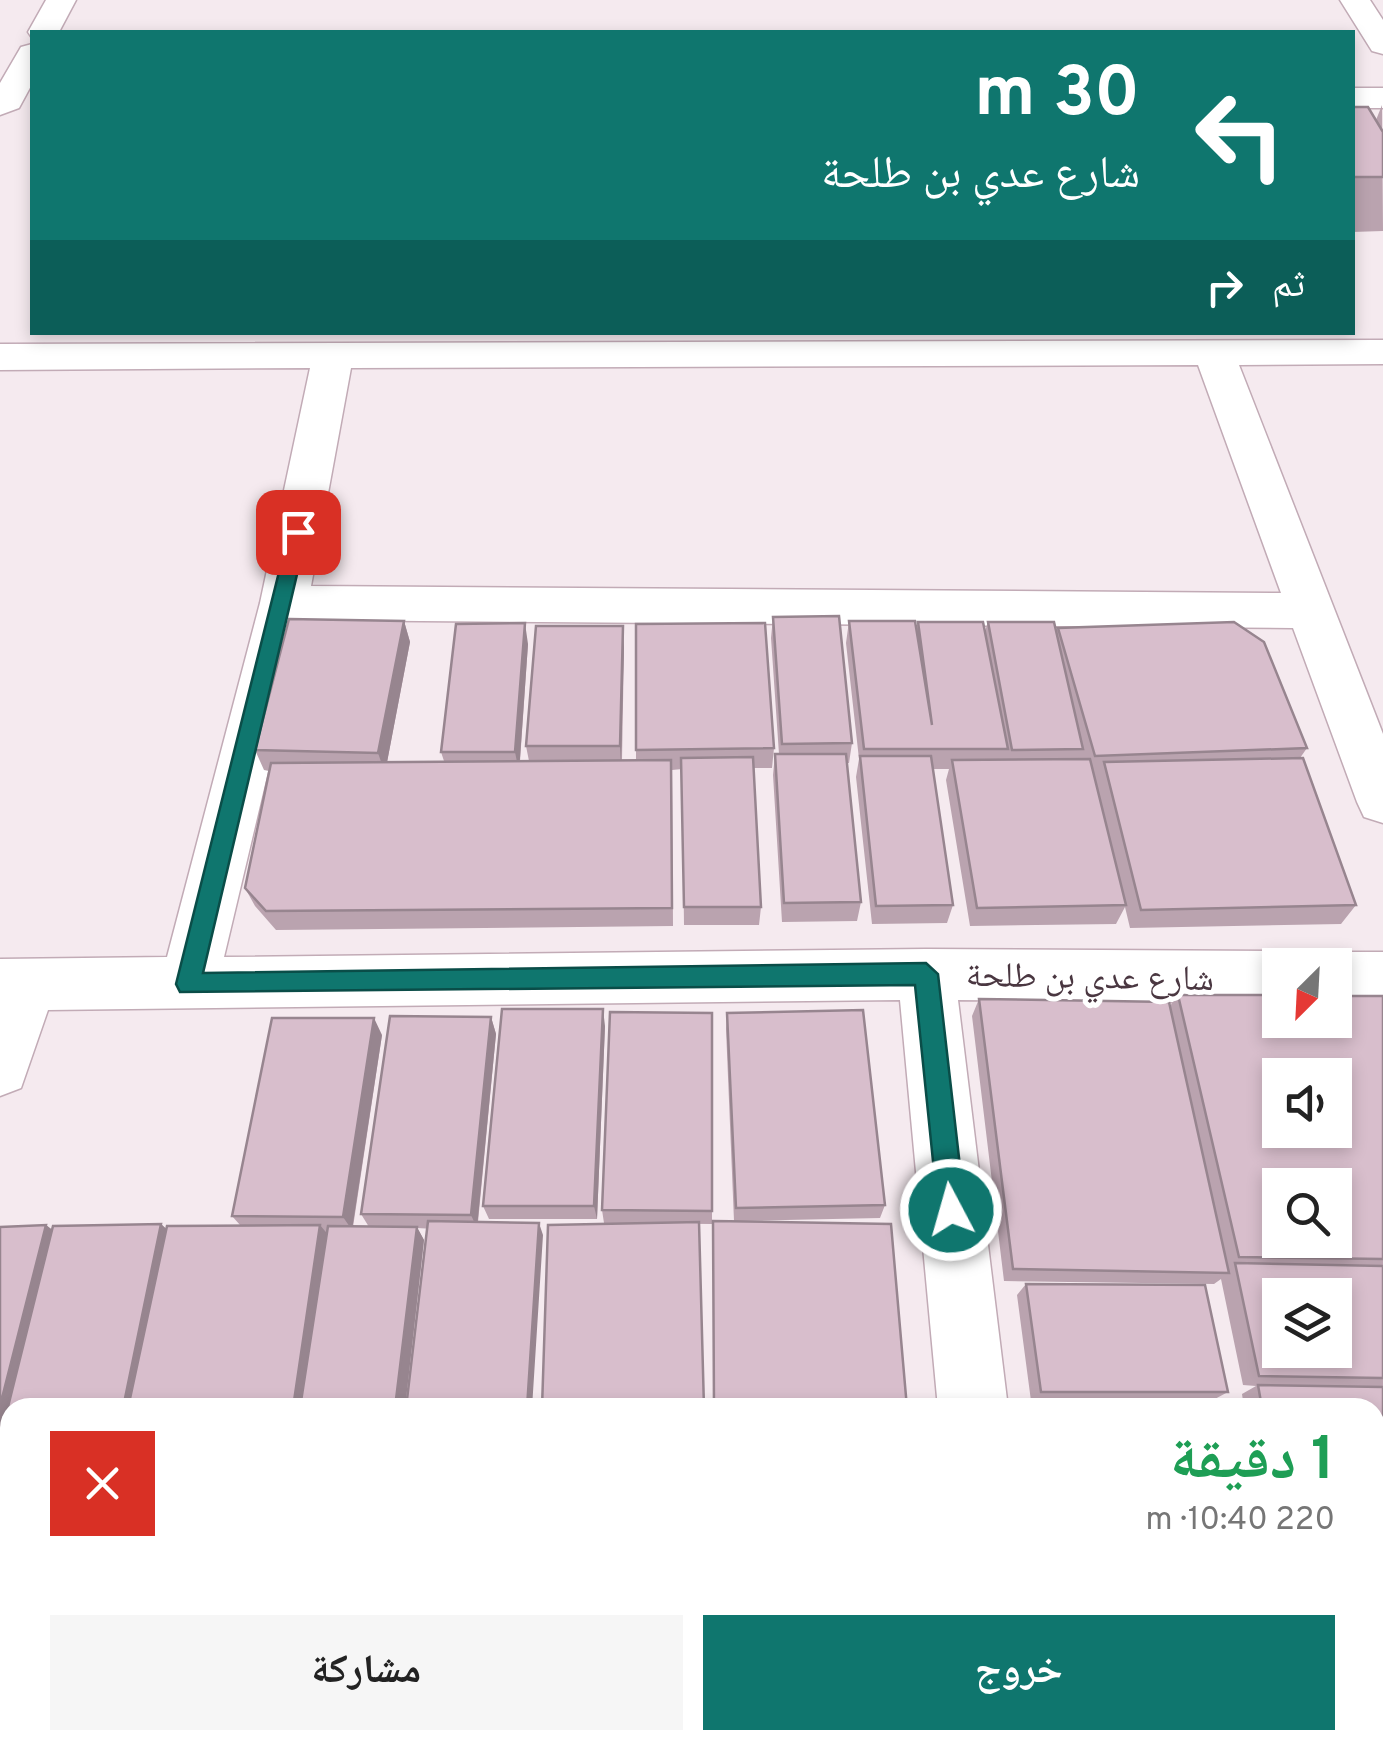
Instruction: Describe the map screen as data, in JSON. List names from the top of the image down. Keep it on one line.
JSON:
{"streets":{"street":["شارع عدي بن طلحة"]},"north":"bottom left","page":{"turn":["30 m","شارع عدي بن طلحة"],"then":"ثم","heading":["1 دقيقة","220 m · 10:40"],"buttons":["خروج","مشاركة"]}}
